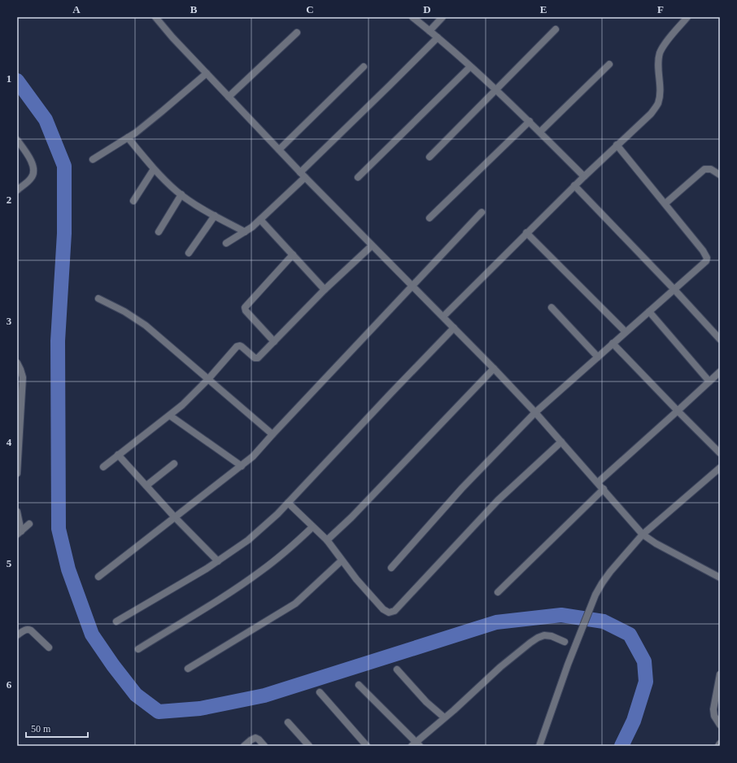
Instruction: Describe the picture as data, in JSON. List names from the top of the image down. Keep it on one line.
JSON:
{"scale_bar":"50 m","grid":{"columns":["A","B","C","D","E","F"],"rows":["1","2","3","4","5","6"]}}
